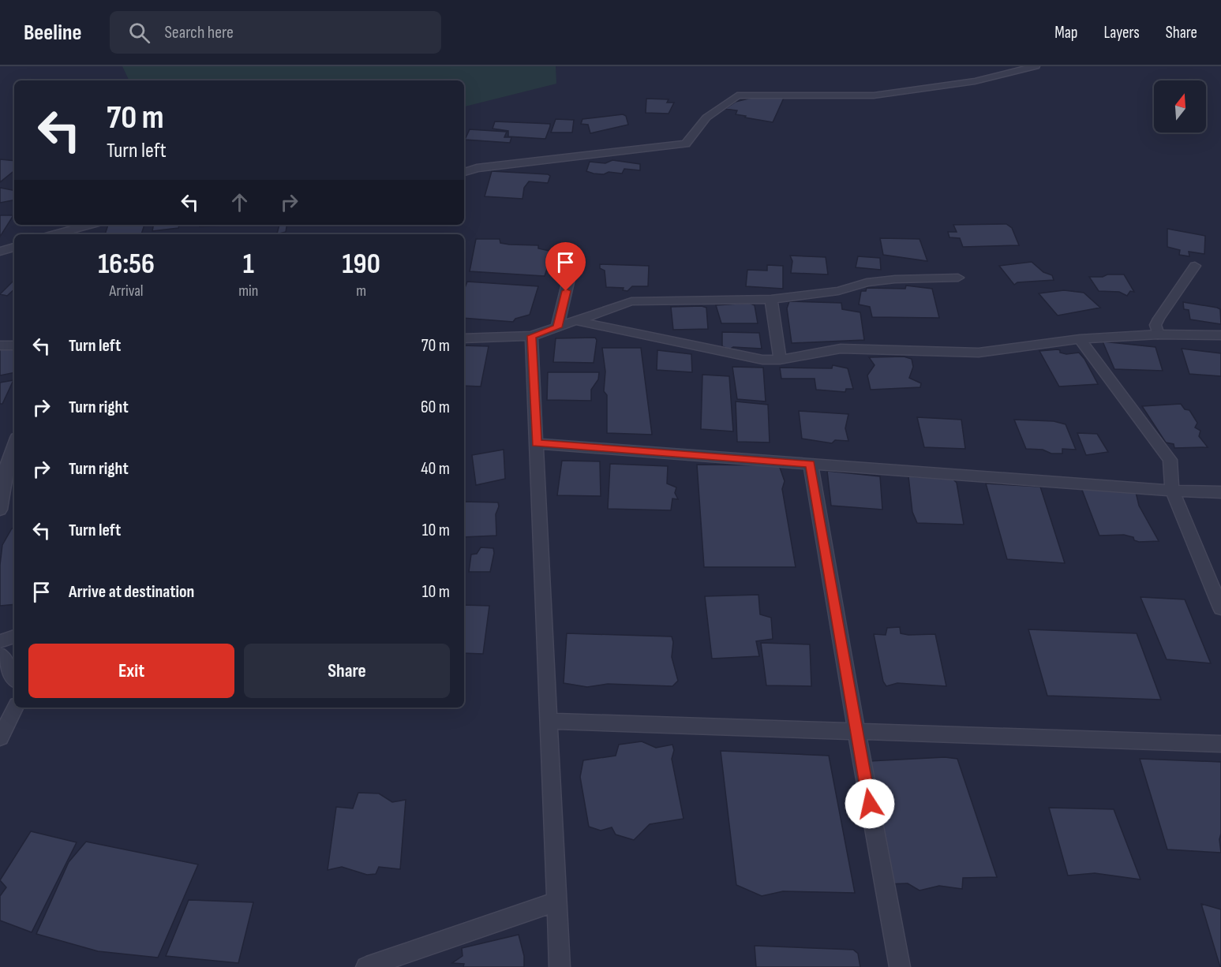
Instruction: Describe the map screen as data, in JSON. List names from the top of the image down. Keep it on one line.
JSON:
{"north":"top","page":{"header":"Beeline","search":"Search here","nav":["Map","Layers","Share"],"turn":["70 m","Turn left"],"eta":["16:56","Arrival","1","min","190","m"],"list":[{"name":"Turn left","value":"70 m"},{"name":"Turn right","value":"60 m"},{"name":"Turn right","value":"40 m"},{"name":"Turn left","value":"10 m"},{"name":"Arrive at destination","value":"10 m"}],"buttons":["Exit","Share"]}}
